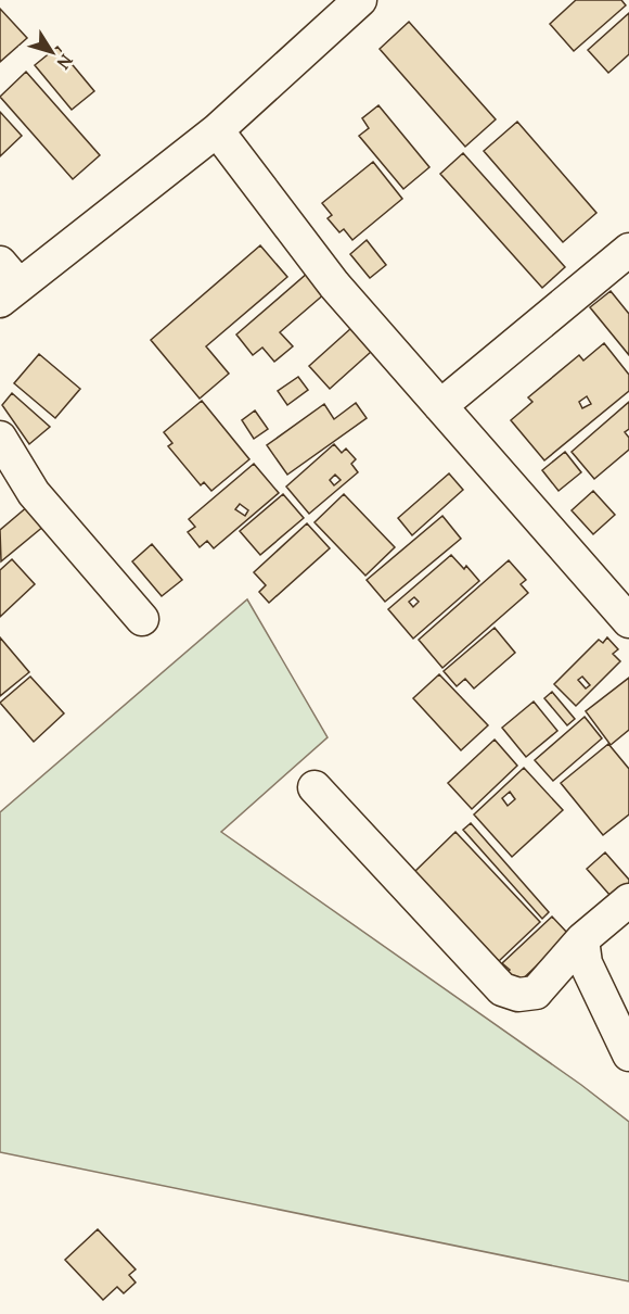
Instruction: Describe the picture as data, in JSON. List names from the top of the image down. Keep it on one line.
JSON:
{"north":"bottom right"}
